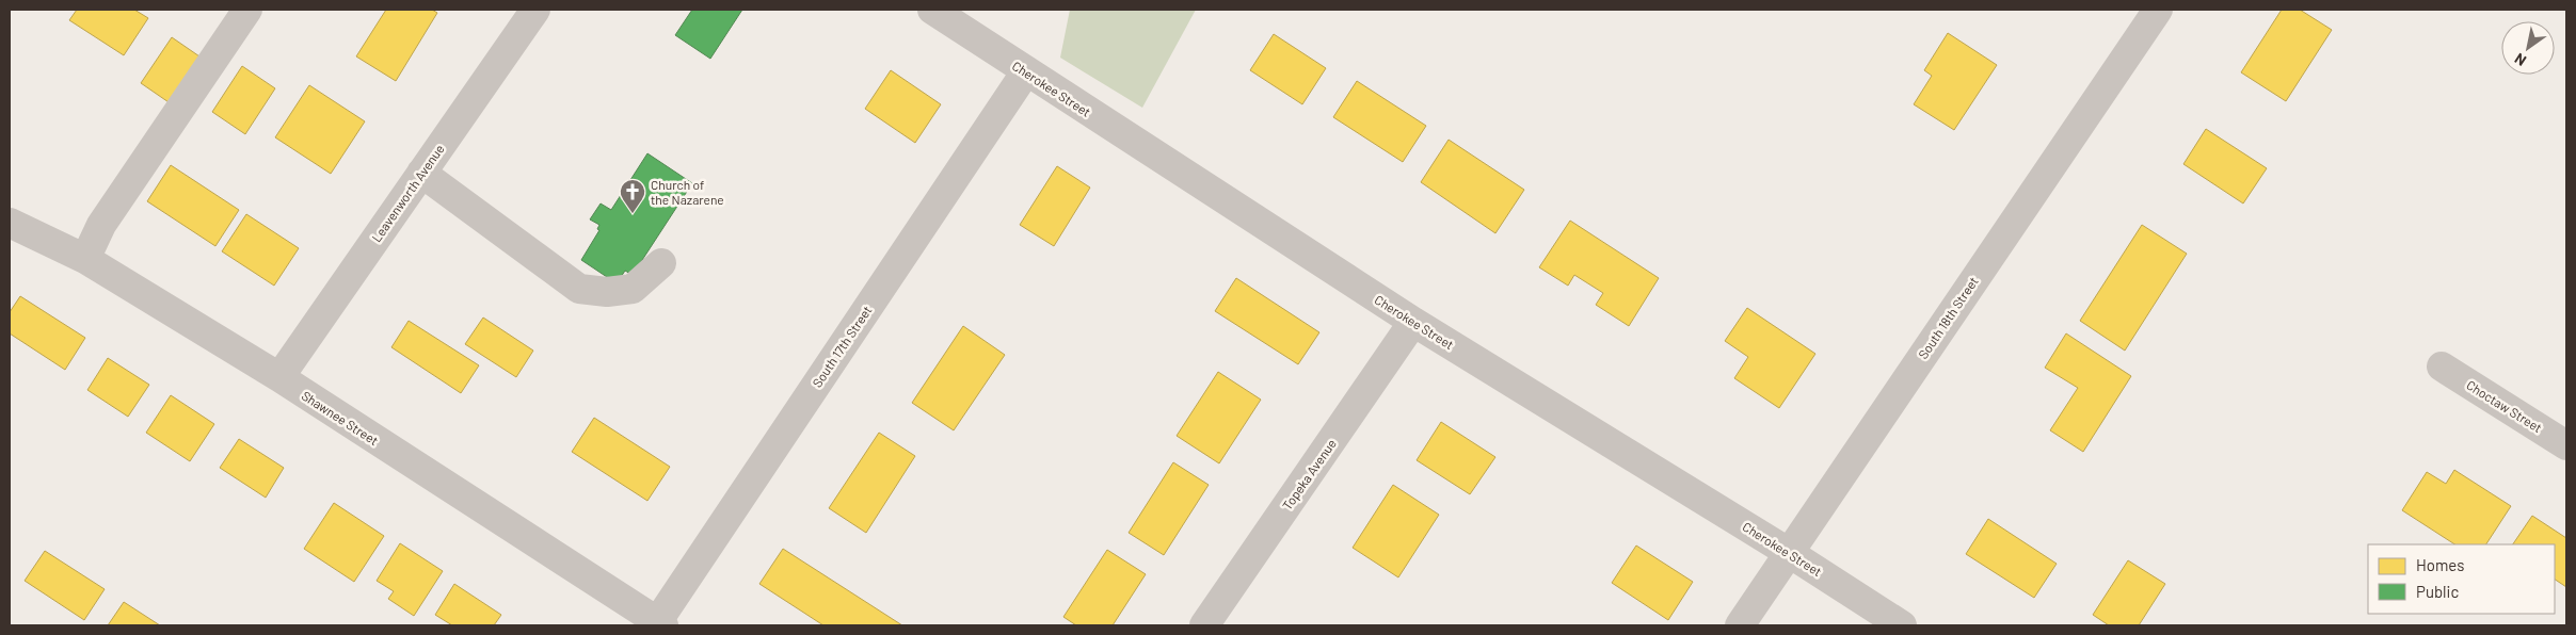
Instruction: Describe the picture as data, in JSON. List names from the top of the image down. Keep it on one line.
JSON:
{"streets":{"street":["Cherokee Street","Leavenworth Avenue","South 18th Street","South 17th Street","Choctaw Street","Shawnee Street","Topeka Avenue"]},"crossings":[["Cherokee Street","South 18th Street"],["Cherokee Street","South 17th Street"],["Cherokee Street","Topeka Avenue"],["Leavenworth Avenue","Shawnee Street"],["South 17th Street","Shawnee Street"]],"places":{"church":["Church of the Nazarene"]},"legend":["Homes","Public"],"north":"bottom left"}
